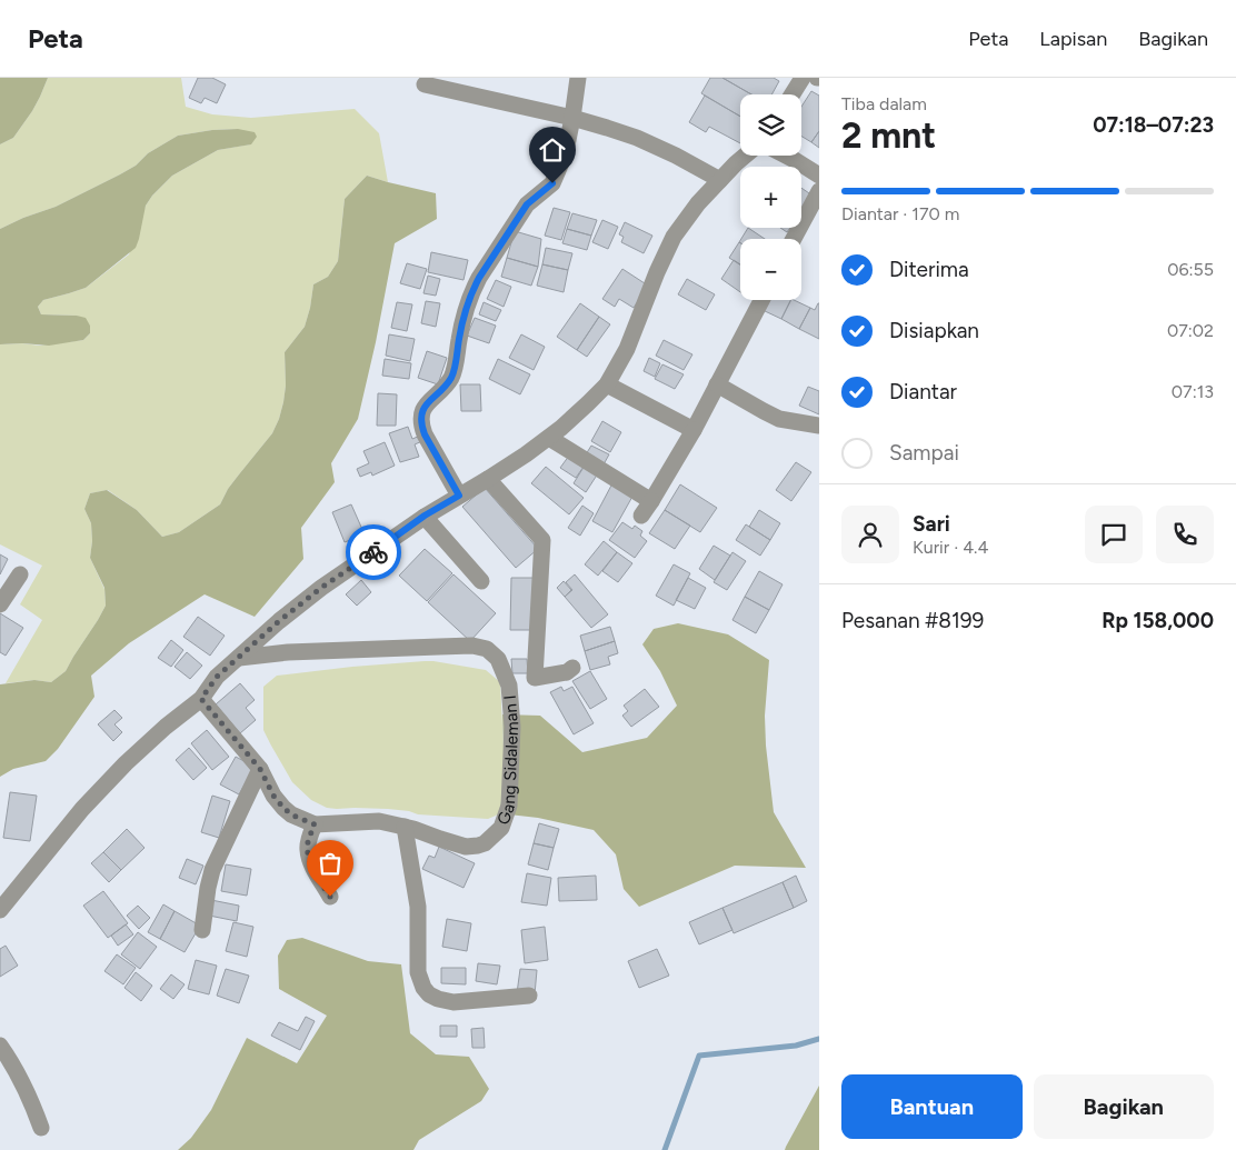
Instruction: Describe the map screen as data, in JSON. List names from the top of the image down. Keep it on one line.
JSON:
{"streets":{"street":["Gang Sidaleman I"]},"page":{"header":"Peta","nav":["Peta","Lapisan","Bagikan"],"heading":["2 mnt","Tiba dalam","07:18–07:23"],"panel":["Sari","Kurir · 4.4","Pesanan #8199","Rp 158,000"],"map_buttons":["+","−"],"bar":"Diantar · 170 m","list":[["Diterima","06:55"],["Disiapkan","07:02"],["Diantar","07:13"],"Sampai"],"buttons":["Bantuan","Bagikan"]}}
